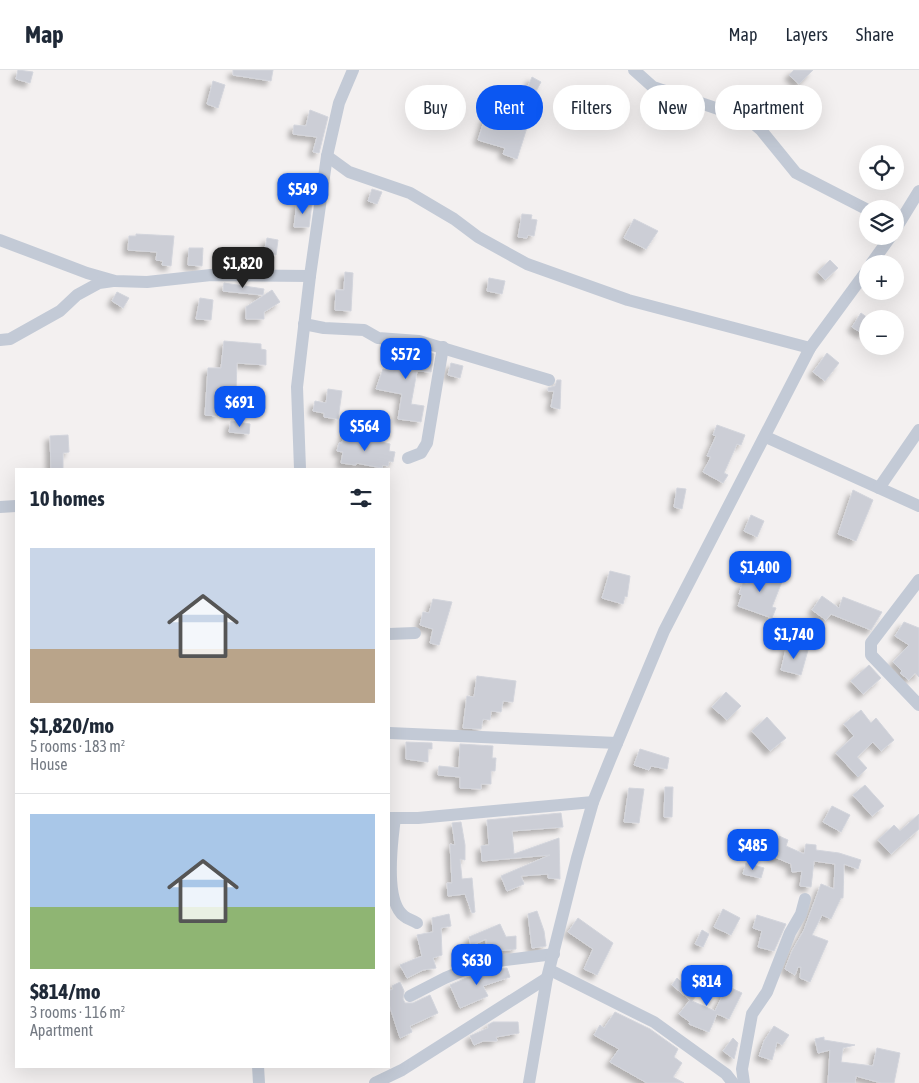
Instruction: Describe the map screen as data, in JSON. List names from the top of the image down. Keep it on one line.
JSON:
{"page":{"header":"Map","nav":["Map","Layers","Share"],"chip":["Buy","Rent","Filters","New","Apartment"],"map_buttons":["+","−"],"price":["$549","$1,820","$572","$691","$564","$1,400","$1,740","$485","$630","$814"],"heading":"10 homes","list":[{"name":"$1,820/mo","note":"5 rooms · 183 m² · House"},{"name":"$814/mo","note":"3 rooms · 116 m² · Apartment"}]}}
